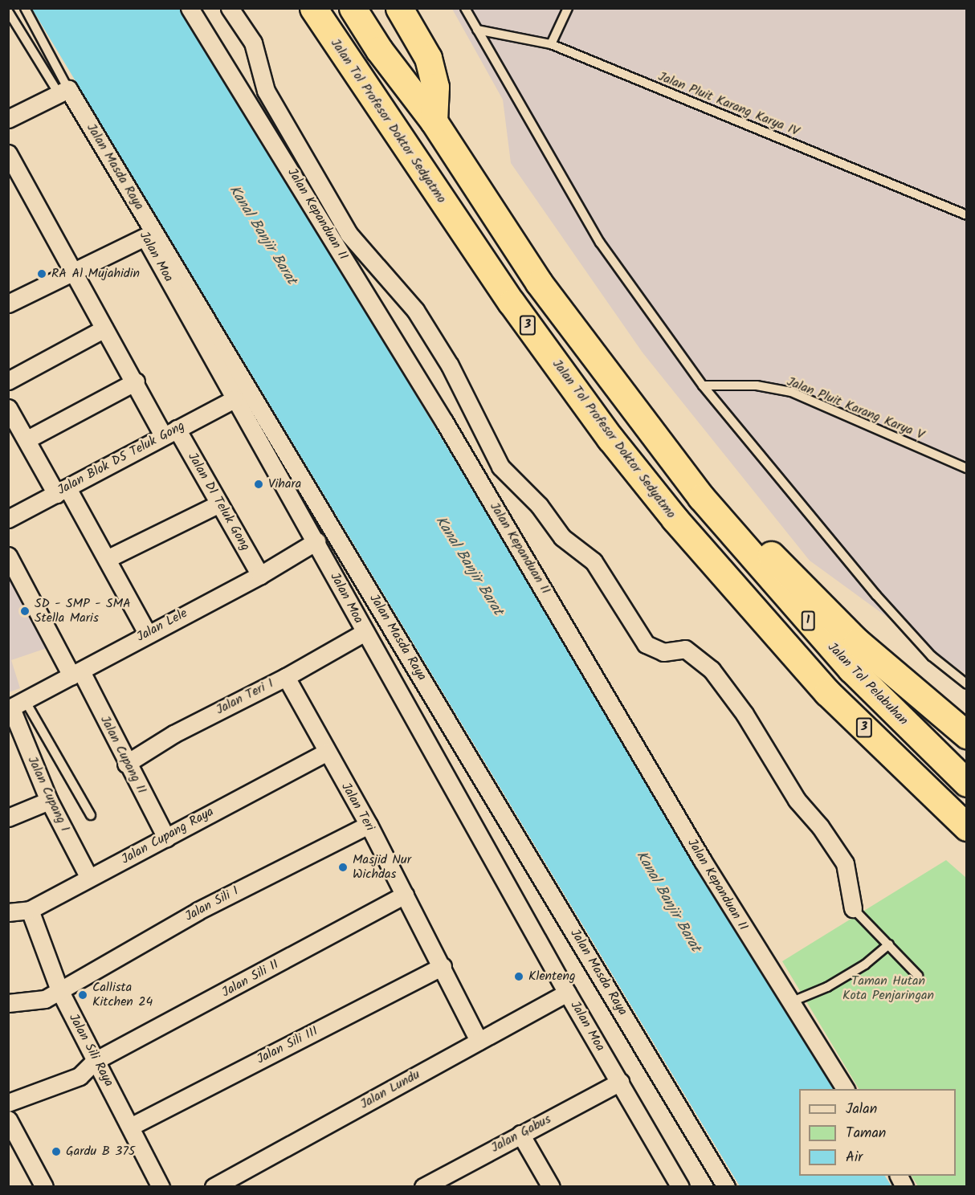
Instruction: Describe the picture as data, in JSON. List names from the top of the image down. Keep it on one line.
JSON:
{"streets":{"highway":["Jalan Tol Profesor Doktor Sedyatmo","3","1","Jalan Tol Pelabuhan"],"street":["Jalan Masda Raya","Jalan Kepanduan II","Jalan Moa","Jalan Blok D5 Teluk Gong","Jalan D1 Teluk Gong","Jalan Lele","Jalan Teri I","Jalan Cupang II","Jalan Cupang I","Jalan Teri","Jalan Cupang Raya","Jalan Sili I","Jalan Sili II","Jalan Sili III","Jalan Sili Raya","Jalan Lundu","Jalan Gabus"],"lane":["Jalan Pluit Karang Karya IV","Jalan Pluit Karang Karya V"]},"crossings":[["Jalan Masda Raya","Jalan Moa"],["Jalan Moa","Jalan Blok D5 Teluk Gong"],["Jalan Moa","Jalan Lele"],["Jalan Moa","Jalan Teri I"],["Jalan Moa","Jalan Lundu"],["Jalan Moa","Jalan Gabus"],["Jalan Blok D5 Teluk Gong","Jalan D1 Teluk Gong"],["Jalan D1 Teluk Gong","Jalan Lele"],["Jalan Lele","Jalan Cupang II"],["Jalan Lele","Jalan Cupang I"],["Jalan Teri I","Jalan Cupang II"],["Jalan Teri I","Jalan Teri"],["Jalan Cupang II","Jalan Cupang Raya"],["Jalan Cupang I","Jalan Cupang Raya"],["Jalan Teri","Jalan Cupang Raya"],["Jalan Teri","Jalan Sili I"],["Jalan Teri","Jalan Sili II"],["Jalan Teri","Jalan Sili III"],["Jalan Teri","Jalan Lundu"],["Jalan Cupang Raya","Jalan Sili Raya"],["Jalan Sili I","Jalan Sili Raya"],["Jalan Sili II","Jalan Sili Raya"],["Jalan Sili III","Jalan Sili Raya"]],"water":["Kanal Banjir Barat"],"parks":["Taman Hutan Kota Penjaringan"],"places":["RA Al Mujahidin","Vihara","SD - SMP - SMA Stella Maris","Masjid Nur Wichdas","Klenteng","Callista Kitchen 24","Gardu B 375"],"legend":["Jalan","Taman","Air"]}
